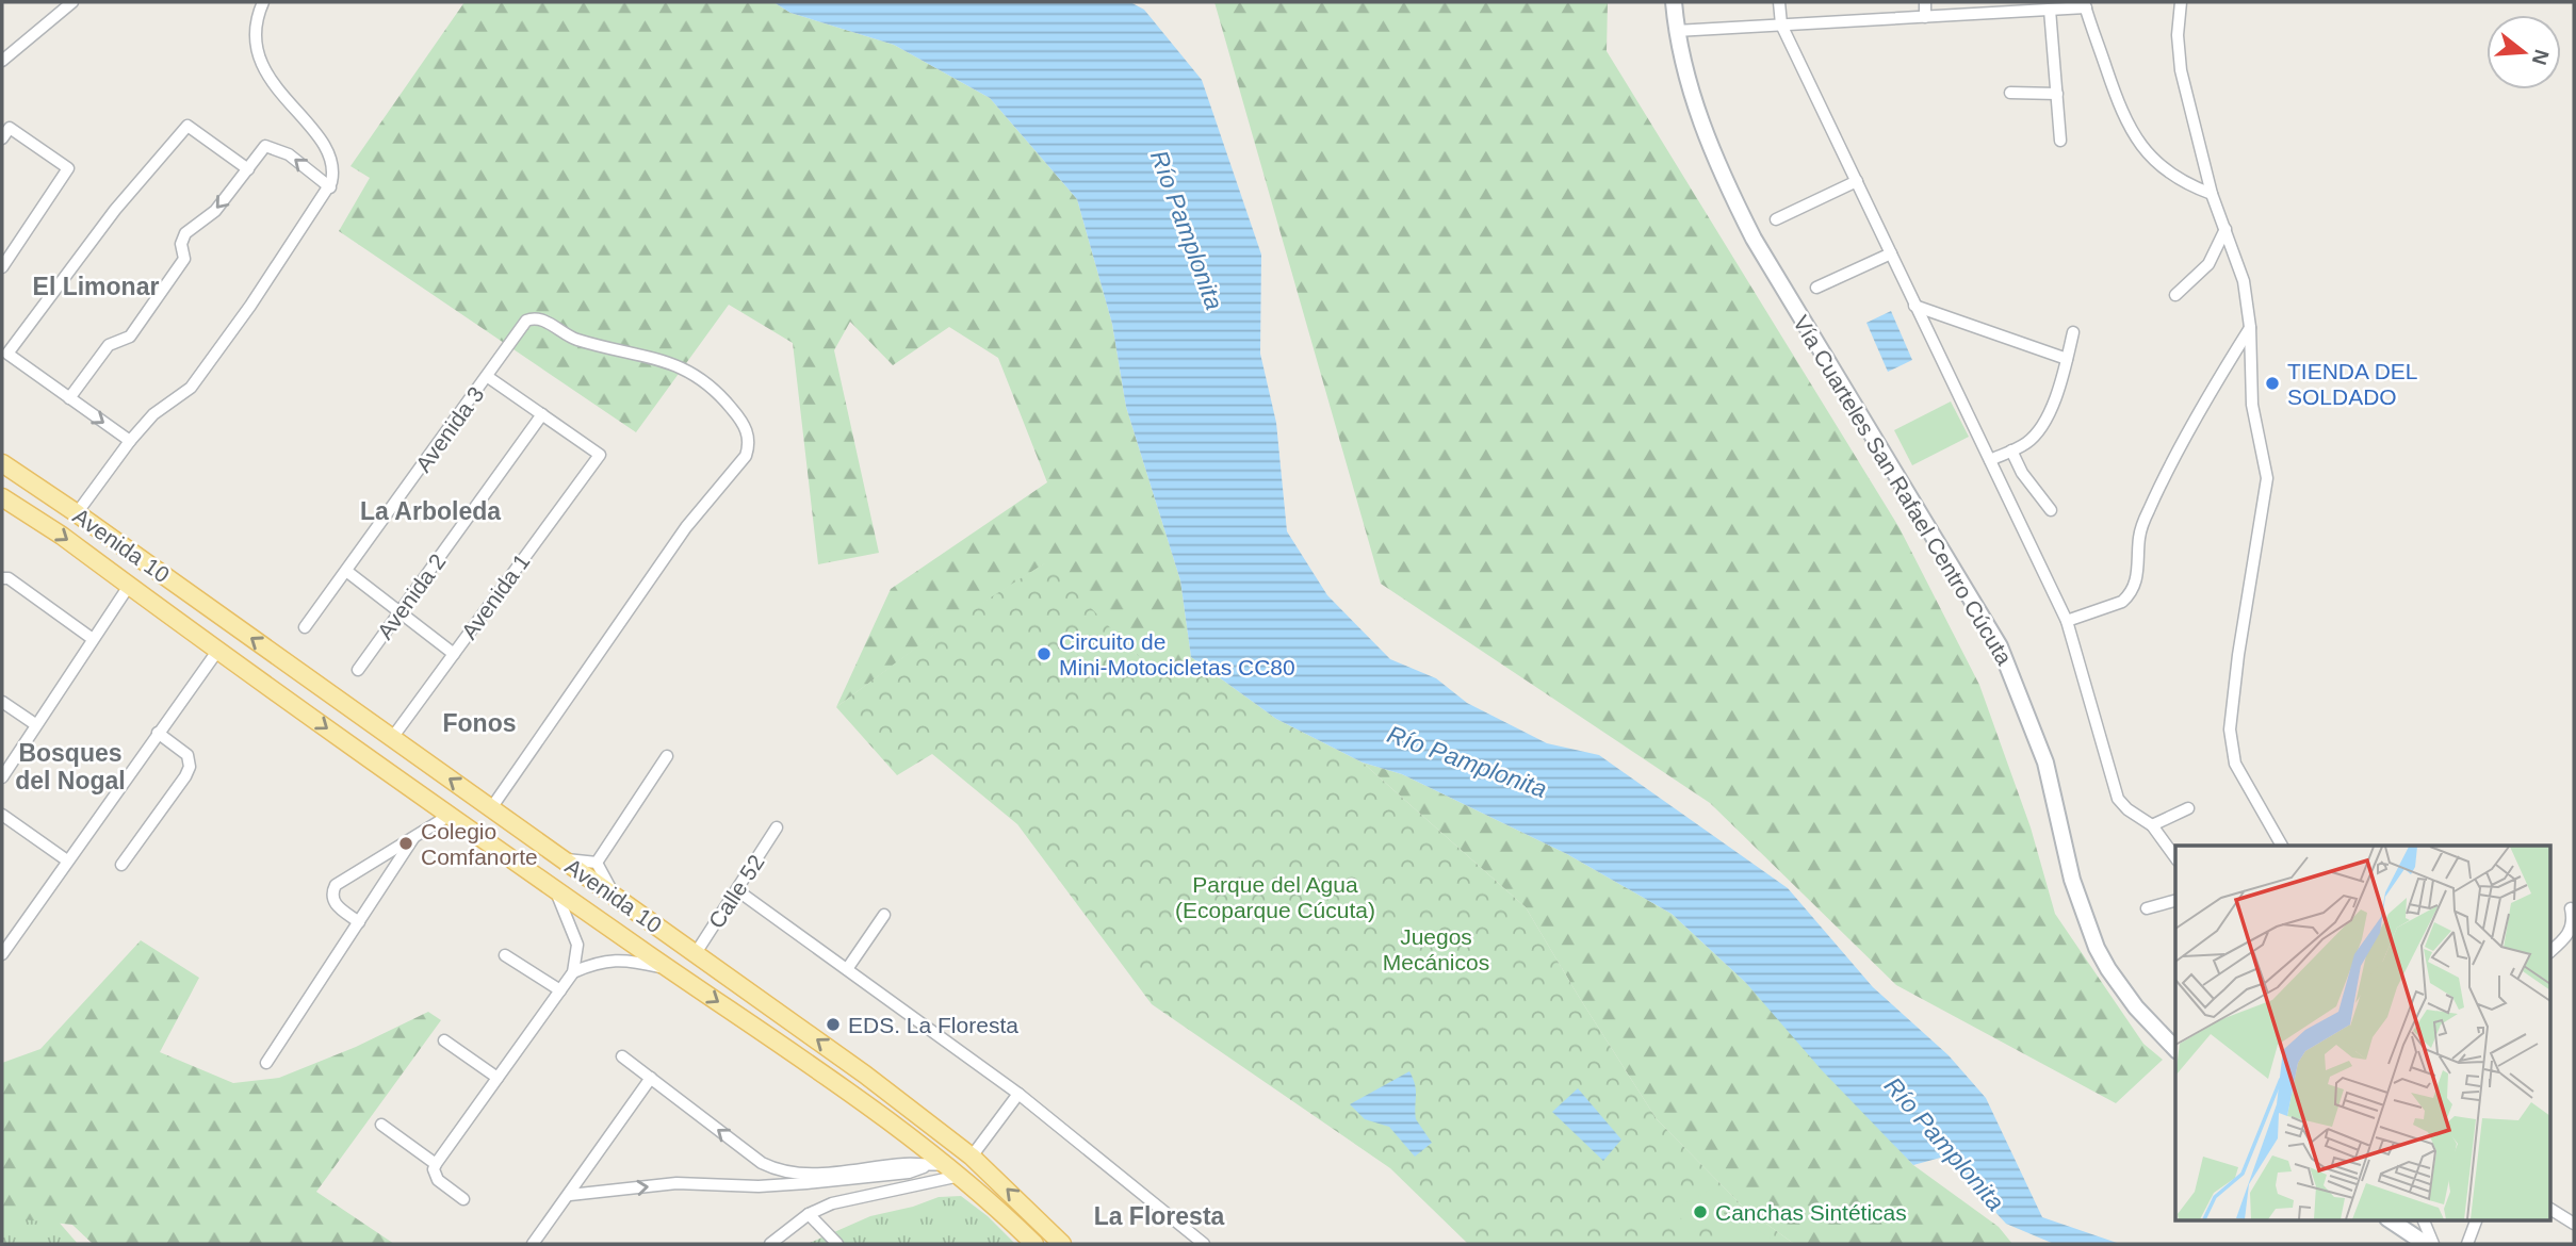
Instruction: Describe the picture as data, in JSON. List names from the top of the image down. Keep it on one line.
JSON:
{"streets":{"main road":["Vía Cuarteles San Rafael Centro Cúcuta","Avenida 10"],"street":["Avenida 3","Avenida 2","Avenida 1","Calle 52"]},"crossings":[["Avenida 3","Avenida 10"],["Avenida 10","Avenida 1"],["Avenida 10","Calle 52"],["Avenida 2","Avenida 1"]],"districts":["El Limonar","La Arboleda","Fonos","Bosques del Nogal","La Floresta"],"water":["Río Pamplonita"],"parks":["Parque del Agua (Ecoparque Cúcuta)","Juegos Mecánicos"],"places":["TIENDA DEL SOLDADO","Circuito de Mini-Motocicletas CC80","Colegio Comfanorte","EDS. La Floresta","Canchas Sintéticas"],"north":"right"}
